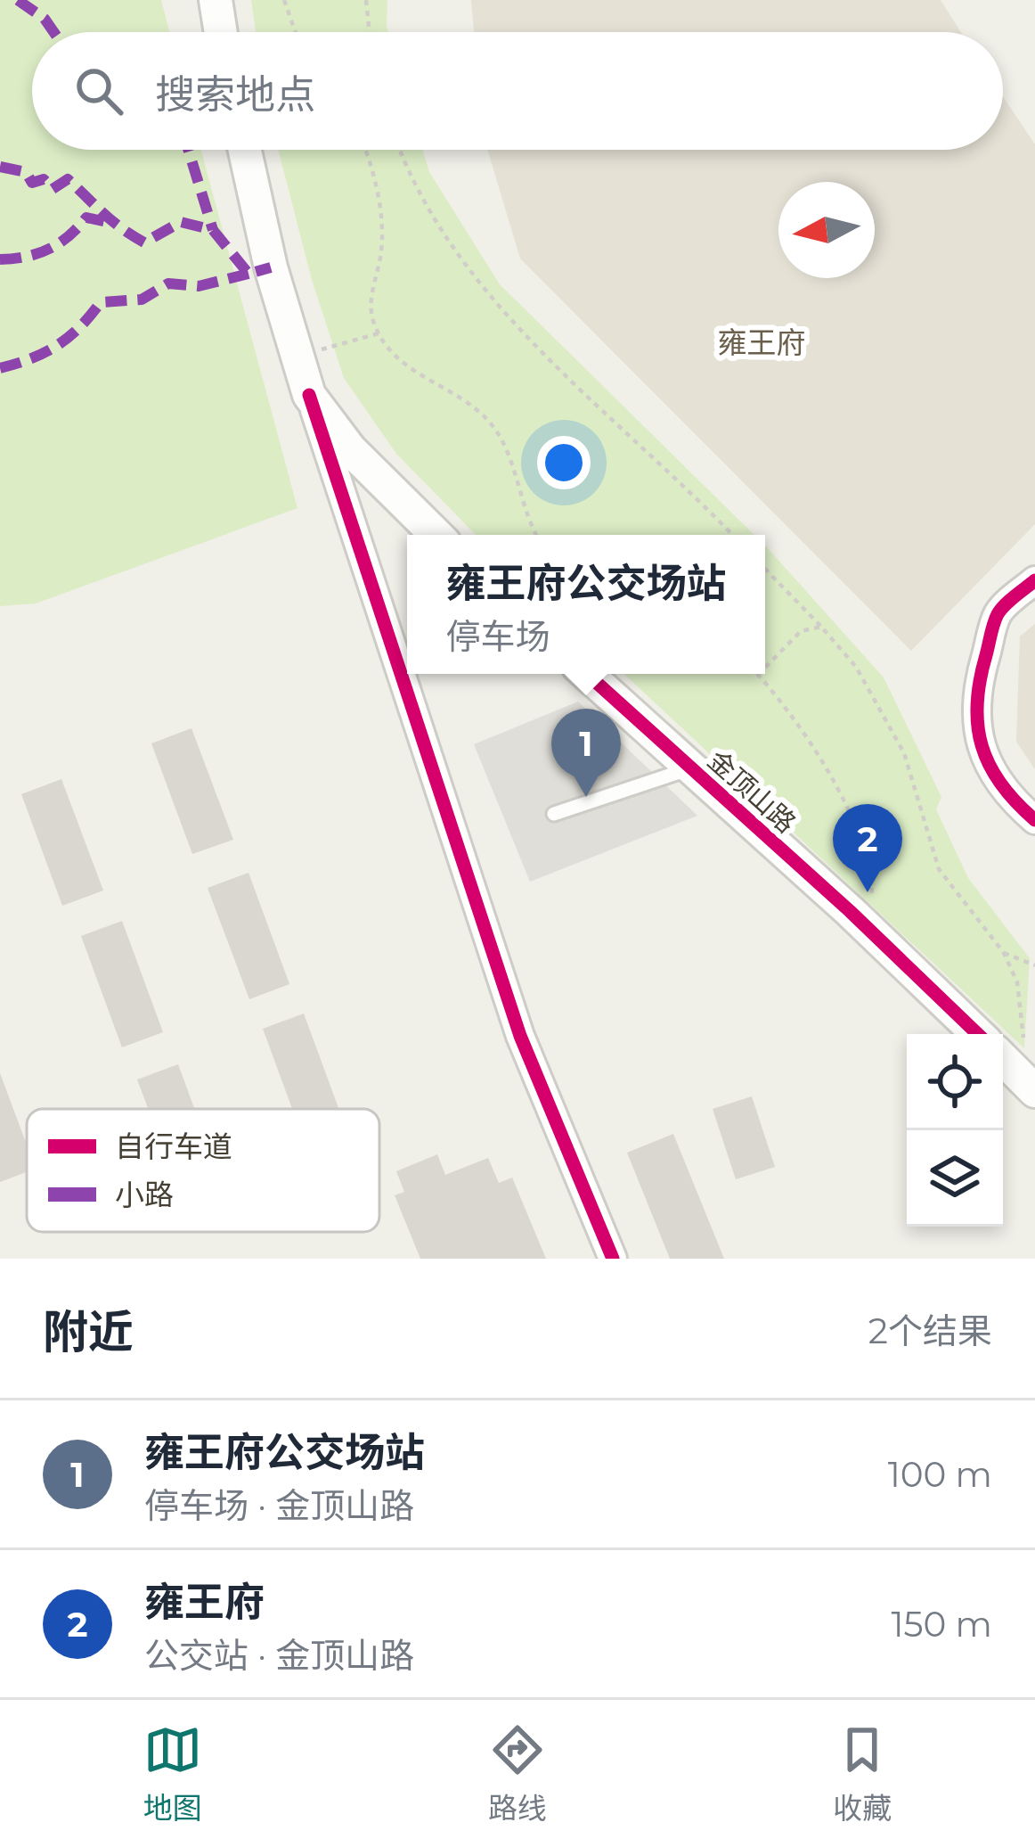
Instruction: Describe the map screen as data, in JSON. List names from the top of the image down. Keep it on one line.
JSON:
{"streets":{"street":["金顶山路"]},"districts":["雍王府"],"legend":["自行车道","小路"],"north":"left","page":{"search":"搜索地点","popup":["雍王府公交场站","停车场"],"pins":["1","2"],"heading":["附近","2个结果"],"list":[{"mark":"1","name":"雍王府公交场站","note":"停车场 · 金顶山路","value":"100 m"},{"mark":"2","name":"雍王府","note":"公交站 · 金顶山路","value":"150 m"}],"nav":["地图","路线","收藏"]}}
